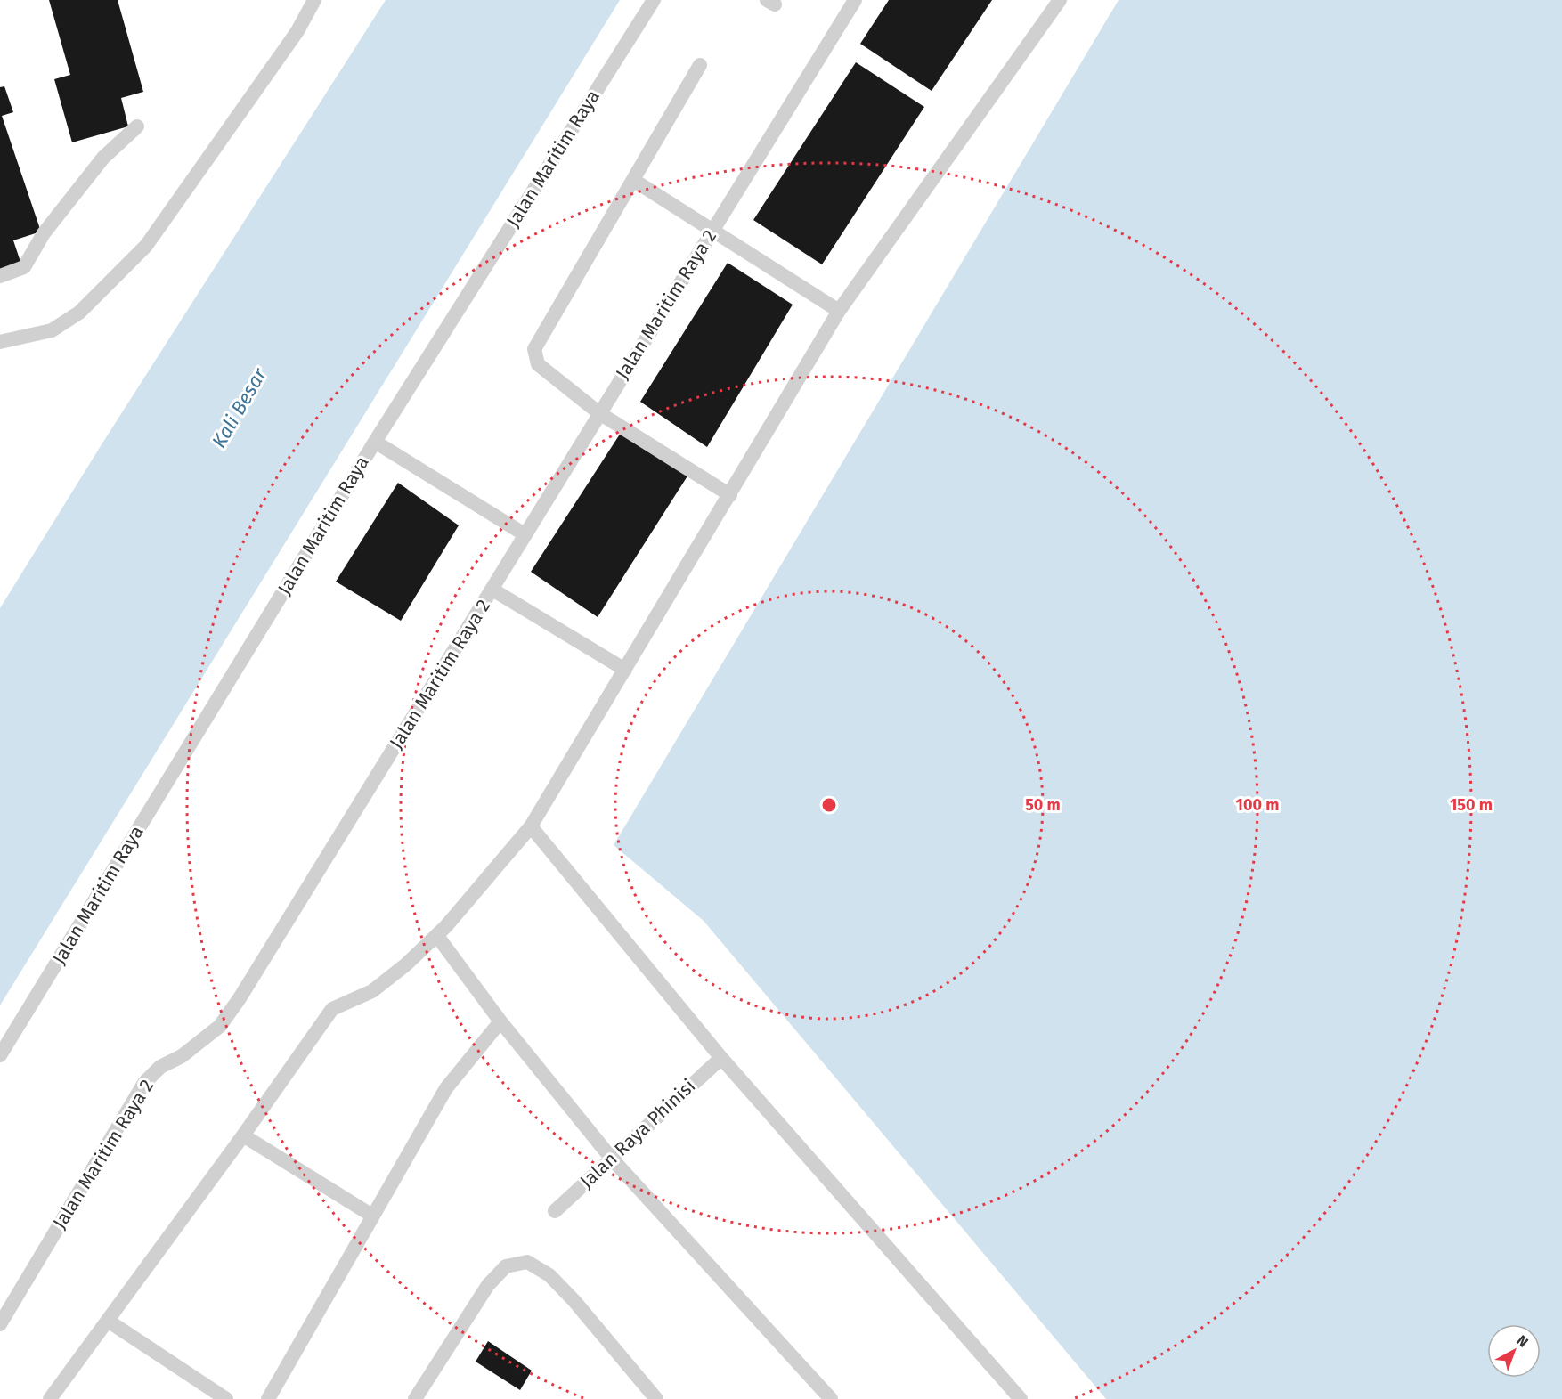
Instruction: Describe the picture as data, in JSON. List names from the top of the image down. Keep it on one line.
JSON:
{"streets":{"lane":["Jalan Maritim Raya","Jalan Maritim Raya 2","Jalan Raya Phinisi"]},"water":["Kali Besar"],"north":"top right","rings":["50 m","100 m","150 m"]}
